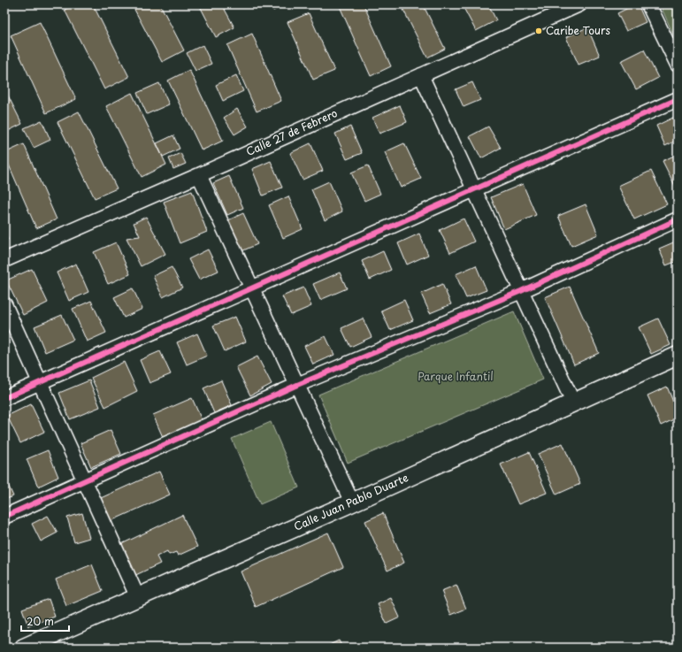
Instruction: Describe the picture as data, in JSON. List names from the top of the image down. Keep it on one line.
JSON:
{"streets":{"street":["Calle 27 de Febrero","Calle Juan Pablo Duarte"]},"parks":["Parque Infantil"],"places":["Caribe Tours"],"scale_bar":"20 m"}
